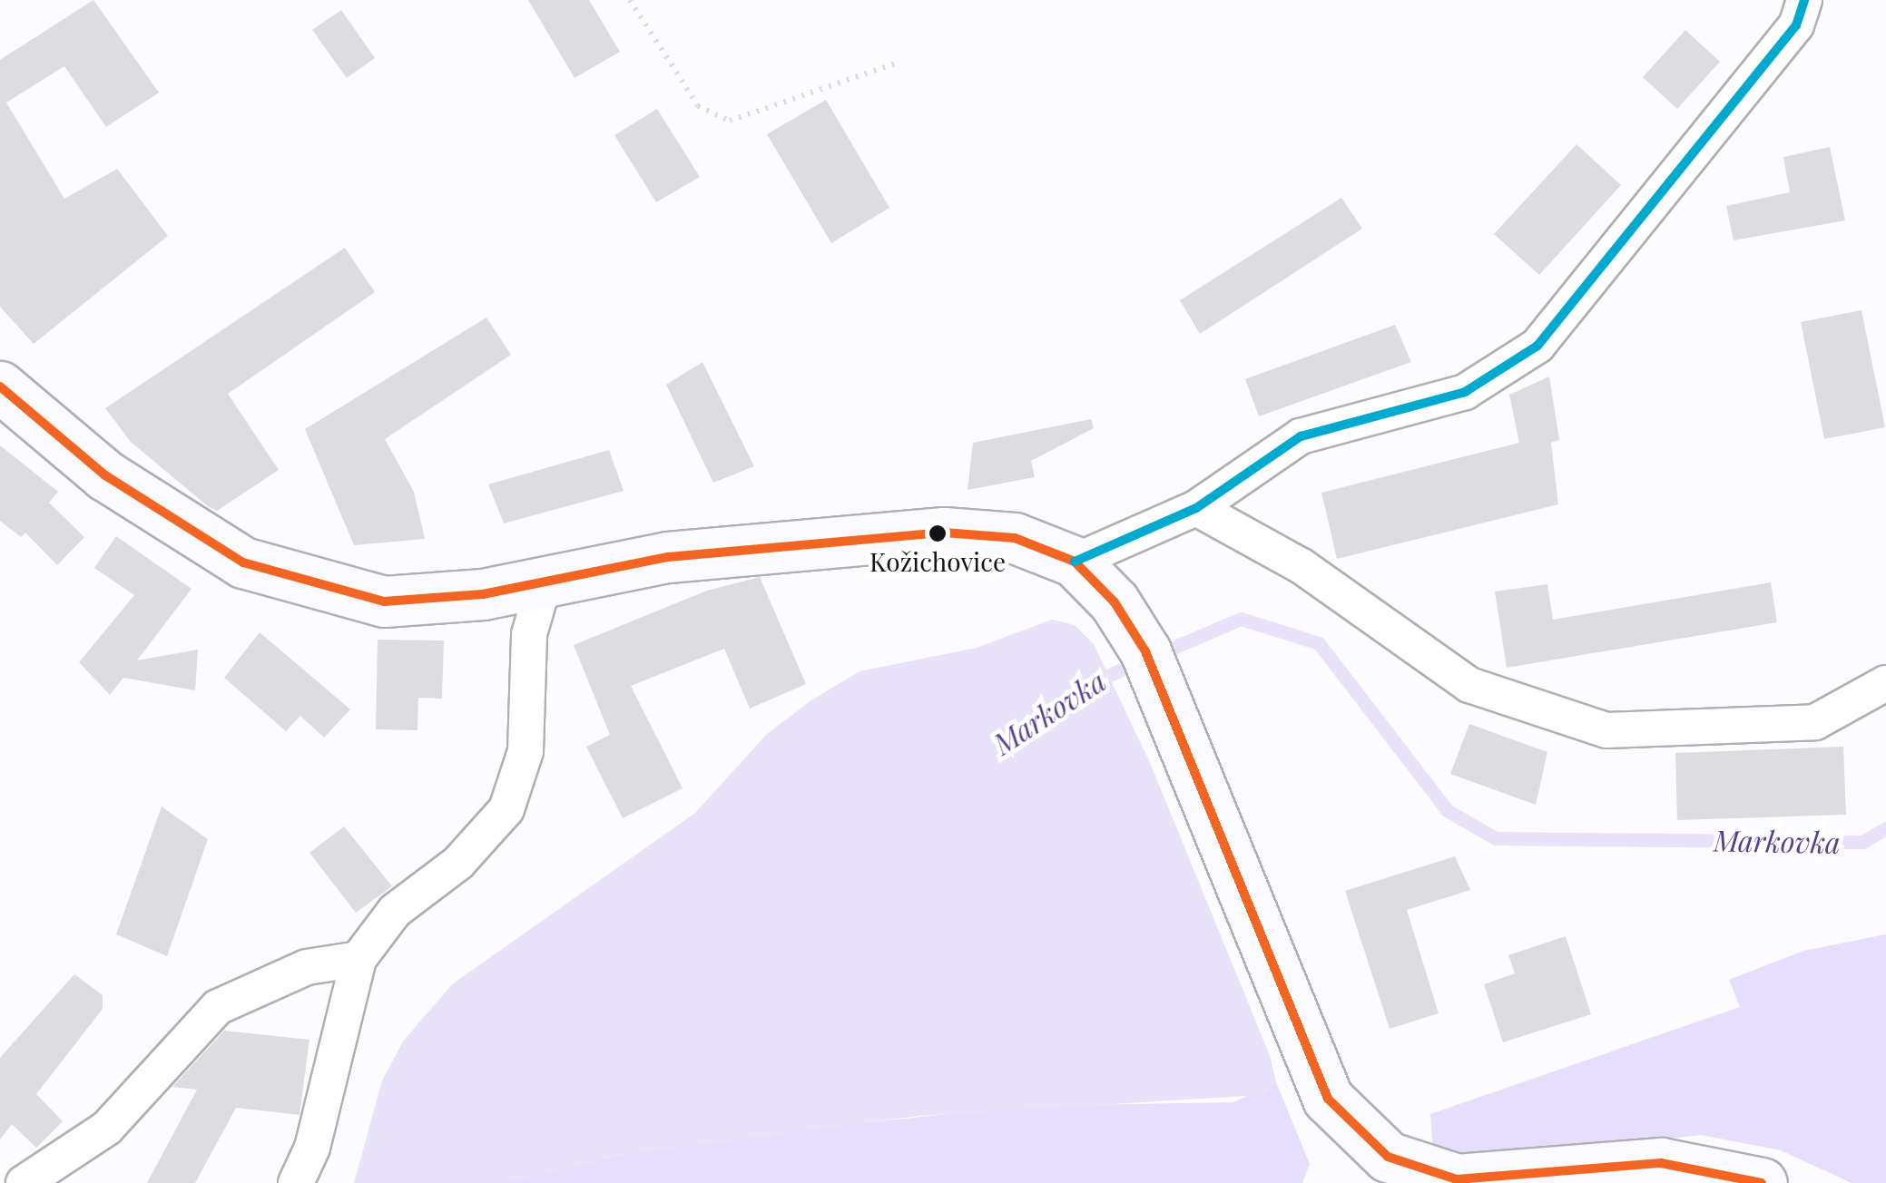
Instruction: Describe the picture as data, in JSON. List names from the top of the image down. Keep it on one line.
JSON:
{"water":["Markovka"],"places":["Kožichovice"]}
